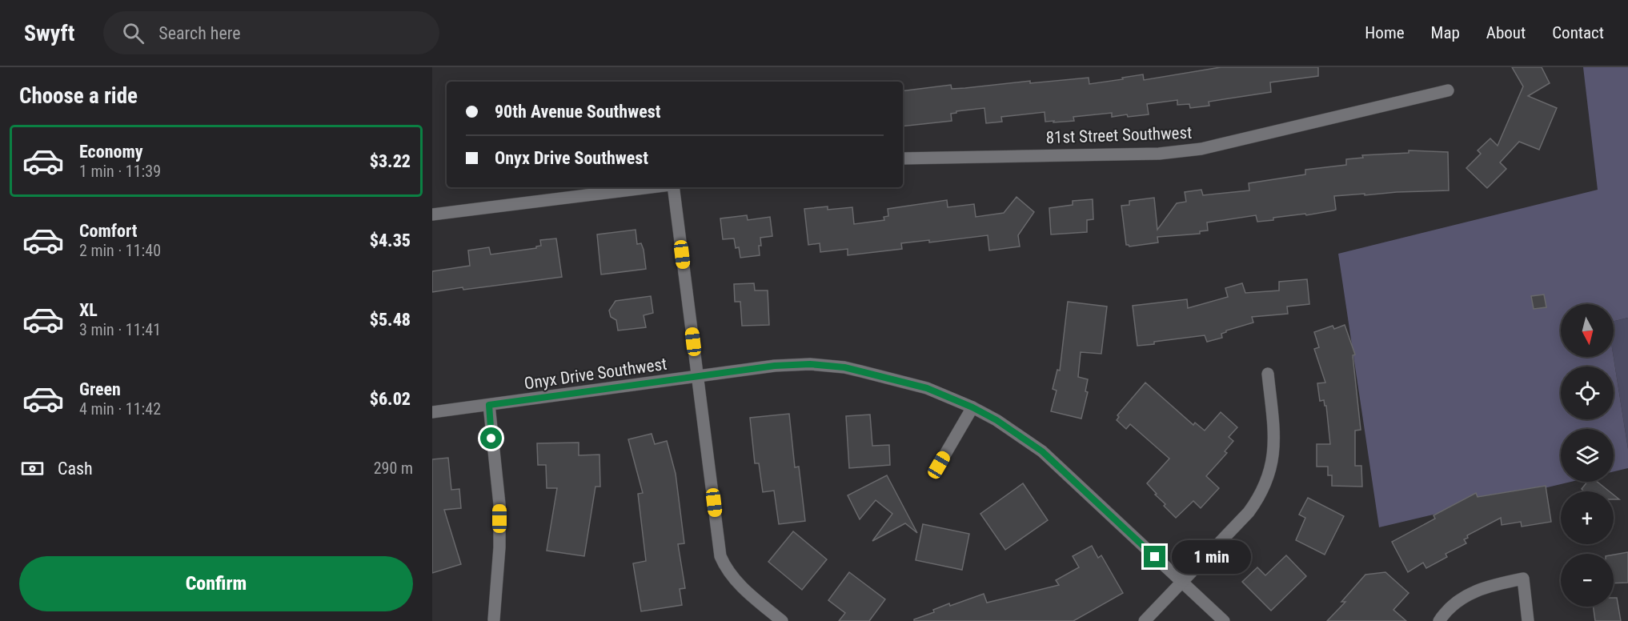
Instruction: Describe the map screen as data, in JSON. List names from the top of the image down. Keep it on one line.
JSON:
{"streets":{"street":["81st Street Southwest","Onyx Drive Southwest"]},"north":"bottom","page":{"header":"Swyft","search":"Search here","nav":["Home","Map","About","Contact"],"heading":"Choose a ride","banner":["90th Avenue Southwest","Onyx Drive Southwest"],"list":[{"name":"Economy","note":"1 min · 11:39","value":"$3.22"},{"name":"Comfort","note":"2 min · 11:40","value":"$4.35"},{"name":"XL","note":"3 min · 11:41","value":"$5.48"},{"name":"Green","note":"4 min · 11:42","value":"$6.02"}],"map_buttons":["+","−"],"pay":["Cash","290 m"],"bubble":"1 min","buttons":"Confirm"}}
